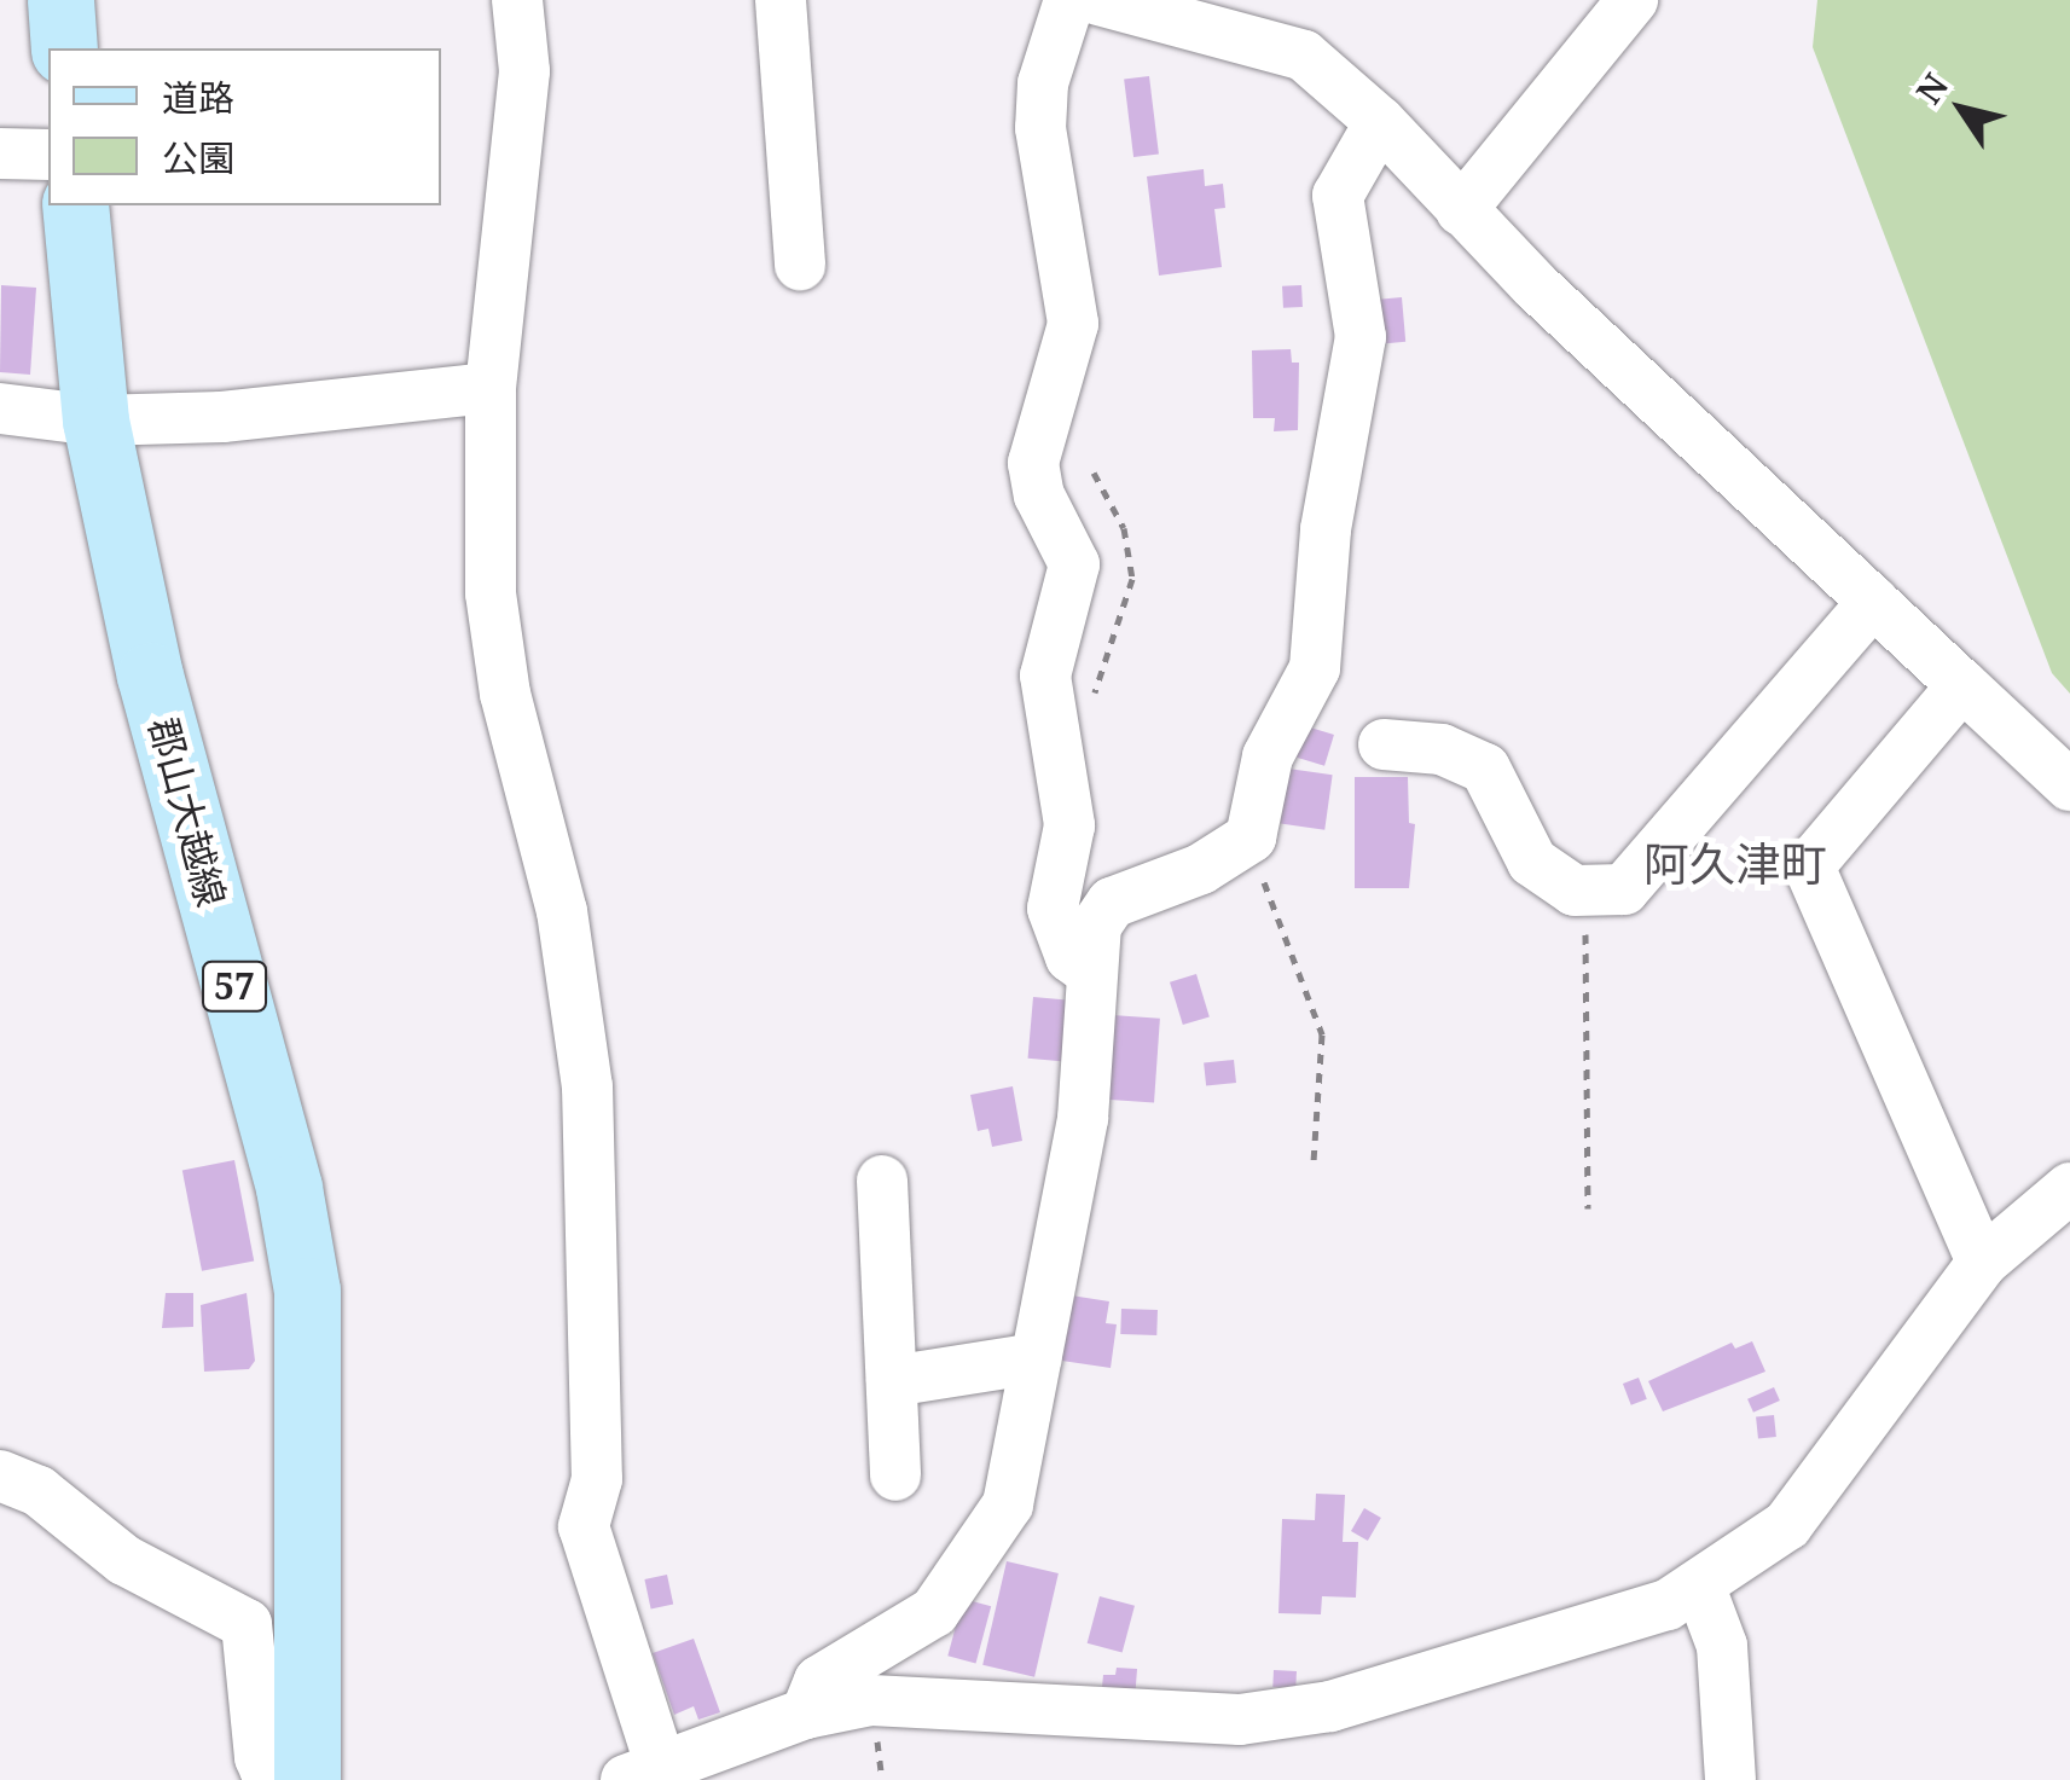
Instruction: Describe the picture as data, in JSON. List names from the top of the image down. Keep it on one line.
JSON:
{"streets":{"main road":["郡山大越線","57"]},"districts":["阿久津町"],"legend":["道路","公園"],"north":"top left"}
